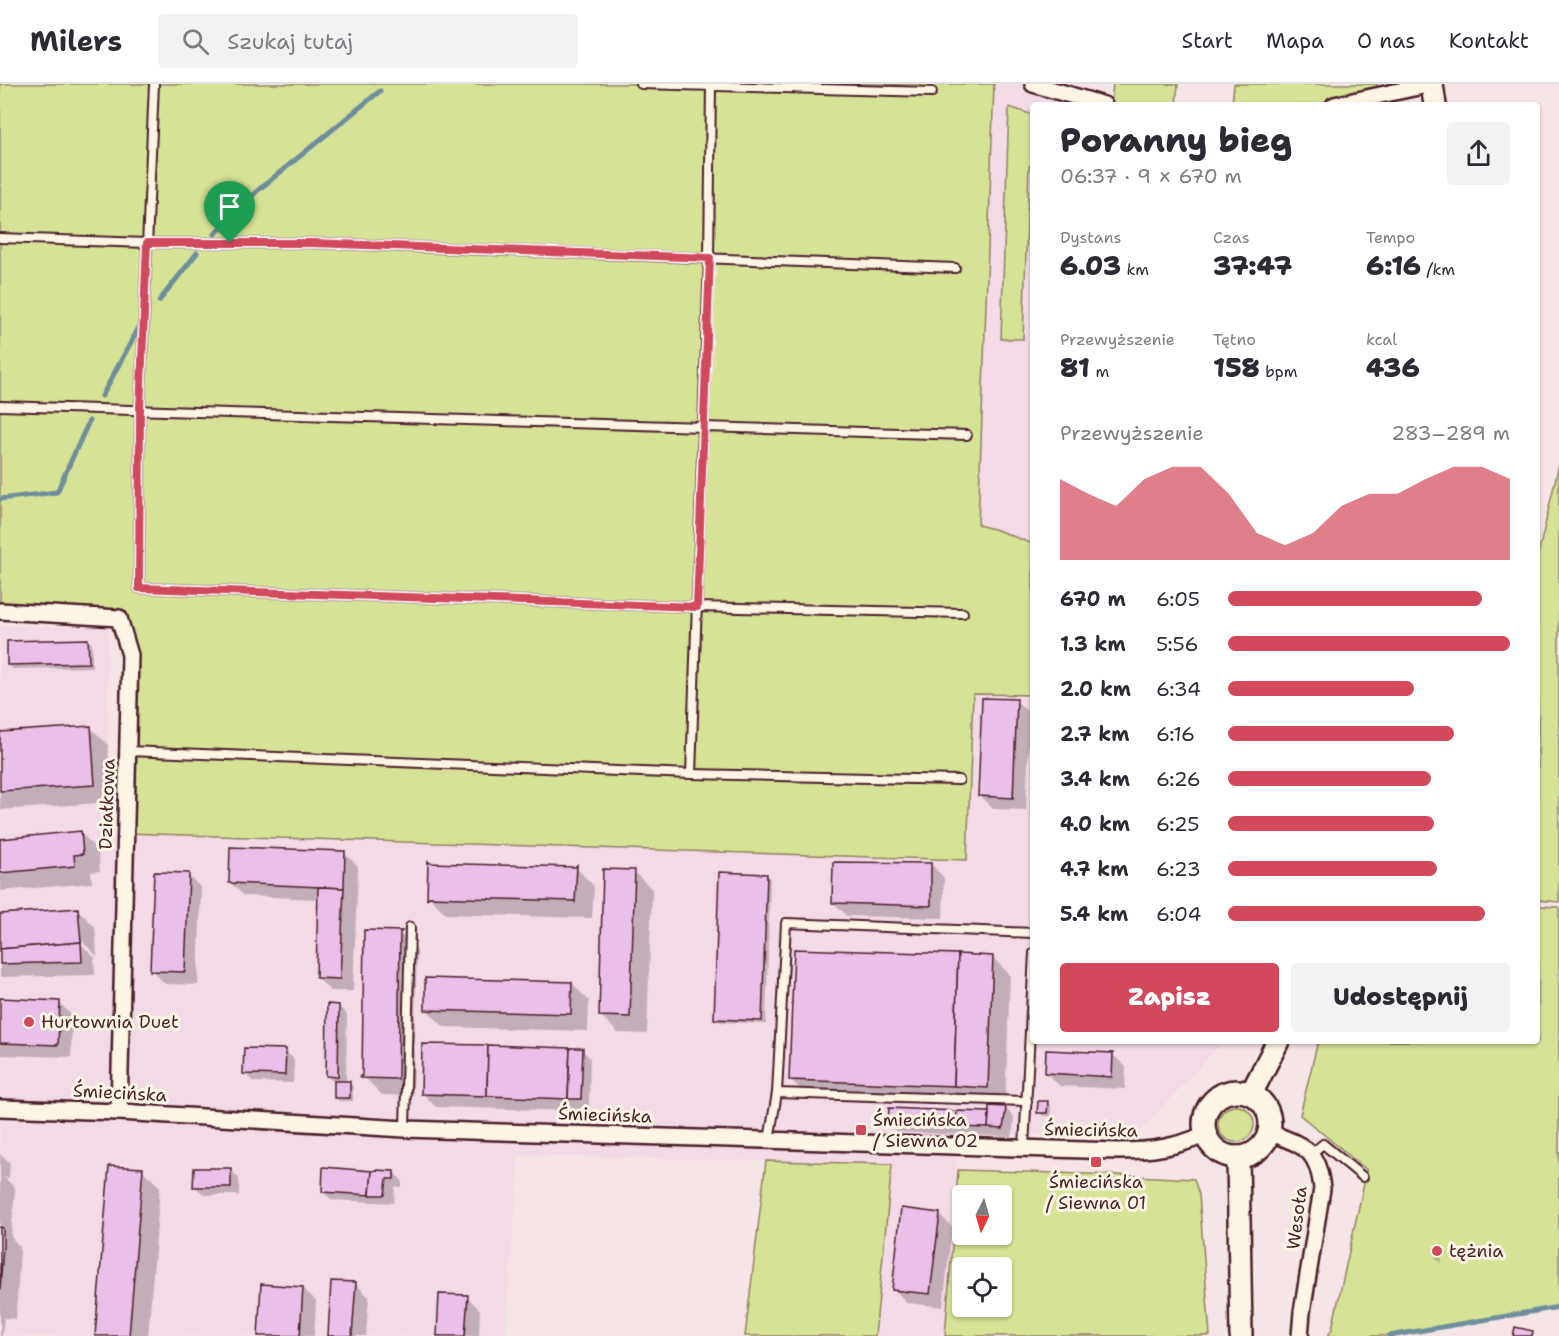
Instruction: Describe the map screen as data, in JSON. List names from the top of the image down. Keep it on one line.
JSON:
{"streets":{"street":["Działkowa","Śmiecińska","Wesoła"]},"crossings":[["Działkowa","Śmiecińska"]],"places":{"other":["Hurtownia Duet","tężnia"],"transit":["Śmiecińska / Siewna 02","Śmiecińska / Siewna 01"]},"north":"bottom","page":{"header":"Milers","search":"Szukaj tutaj","nav":["Start","Mapa","O nas","Kontakt"],"heading":["Poranny bieg","06:37 · 9 × 670 m"],"stats":[["Dystans","6.03 km"],["Czas","37:47"],["Tempo","6:16 /km"],["Przewyższenie","81 m"],["Tętno","158 bpm"],["kcal","436"]],"chart":["Przewyższenie","283–289 m"],"list":[{"name":"670 m","note":"6:05"},{"name":"1.3 km","note":"5:56"},{"name":"2.0 km","note":"6:34"},{"name":"2.7 km","note":"6:16"},{"name":"3.4 km","note":"6:26"},{"name":"4.0 km","note":"6:25"},{"name":"4.7 km","note":"6:23"},{"name":"5.4 km","note":"6:04"}],"buttons":["Zapisz","Udostępnij"]}}
